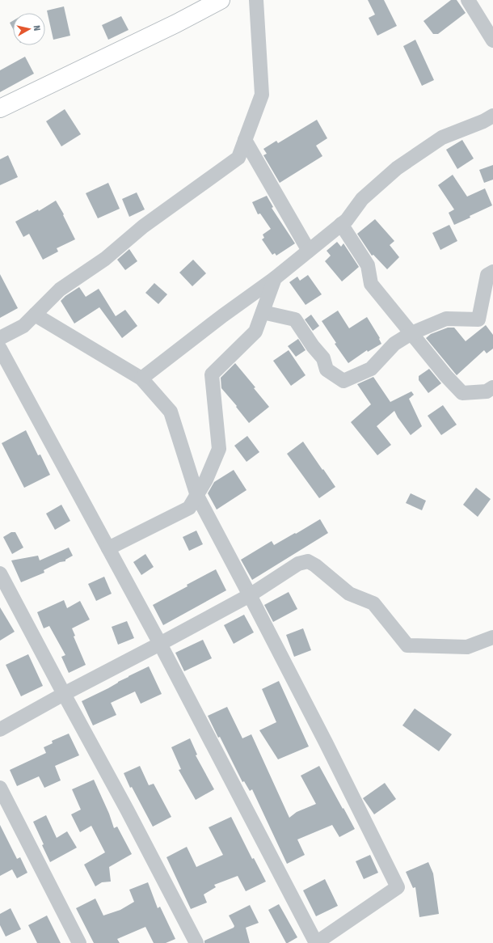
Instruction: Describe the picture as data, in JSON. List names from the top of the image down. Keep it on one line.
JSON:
{"north":"right"}
